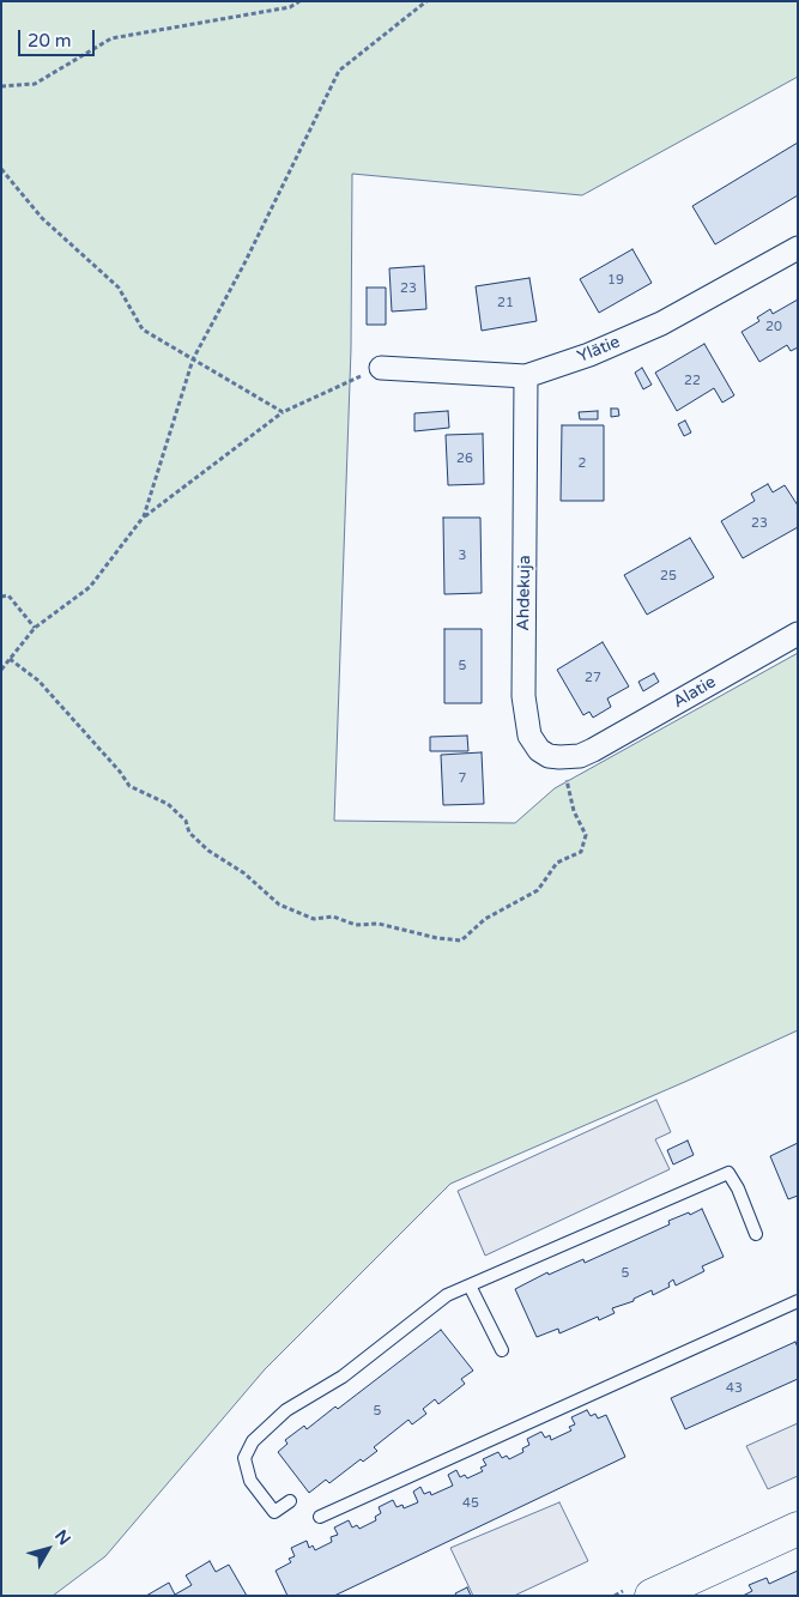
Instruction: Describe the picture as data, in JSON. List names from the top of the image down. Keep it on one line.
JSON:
{"streets":{"street":["Ylätie","Ahdekuja","Alatie"]},"crossings":[["Ylätie","Ahdekuja"],["Ahdekuja","Alatie"]],"house_numbers":["19","23","21","20","22","26","2","23","3","25","5","27","7","5","43","5","45"],"scale_bar":"20 m","north":"top right"}
